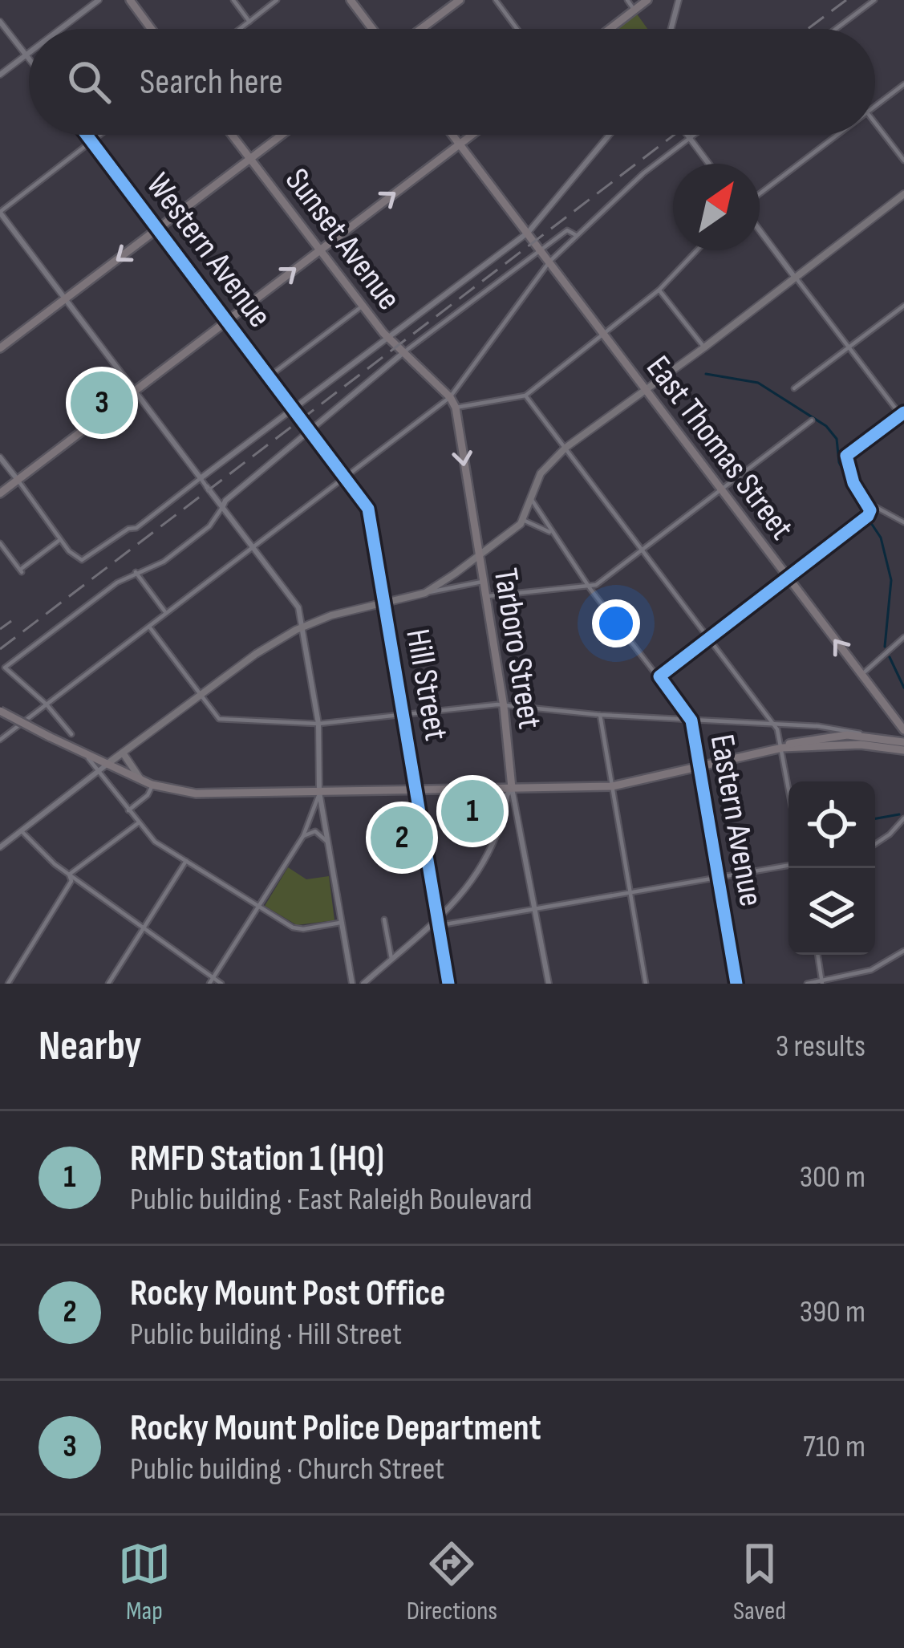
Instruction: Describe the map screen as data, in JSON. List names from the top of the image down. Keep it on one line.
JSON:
{"streets":{"main road":["Sunset Avenue","East Thomas Street","Tarboro Street"],"street":["Western Avenue","Hill Street","Eastern Avenue"]},"crossings":[["Sunset Avenue","Tarboro Street"],["Western Avenue","Hill Street"]],"north":"top right","page":{"search":"Search here","pins":["3","1","2"],"heading":["Nearby","3 results"],"list":[{"mark":"1","name":"RMFD Station 1 (HQ)","note":"Public building · East Raleigh Boulevard","value":"300 m"},{"mark":"2","name":"Rocky Mount Post Office","note":"Public building · Hill Street","value":"390 m"},{"mark":"3","name":"Rocky Mount Police Department","note":"Public building · Church Street","value":"710 m"}],"nav":["Map","Directions","Saved"]}}
